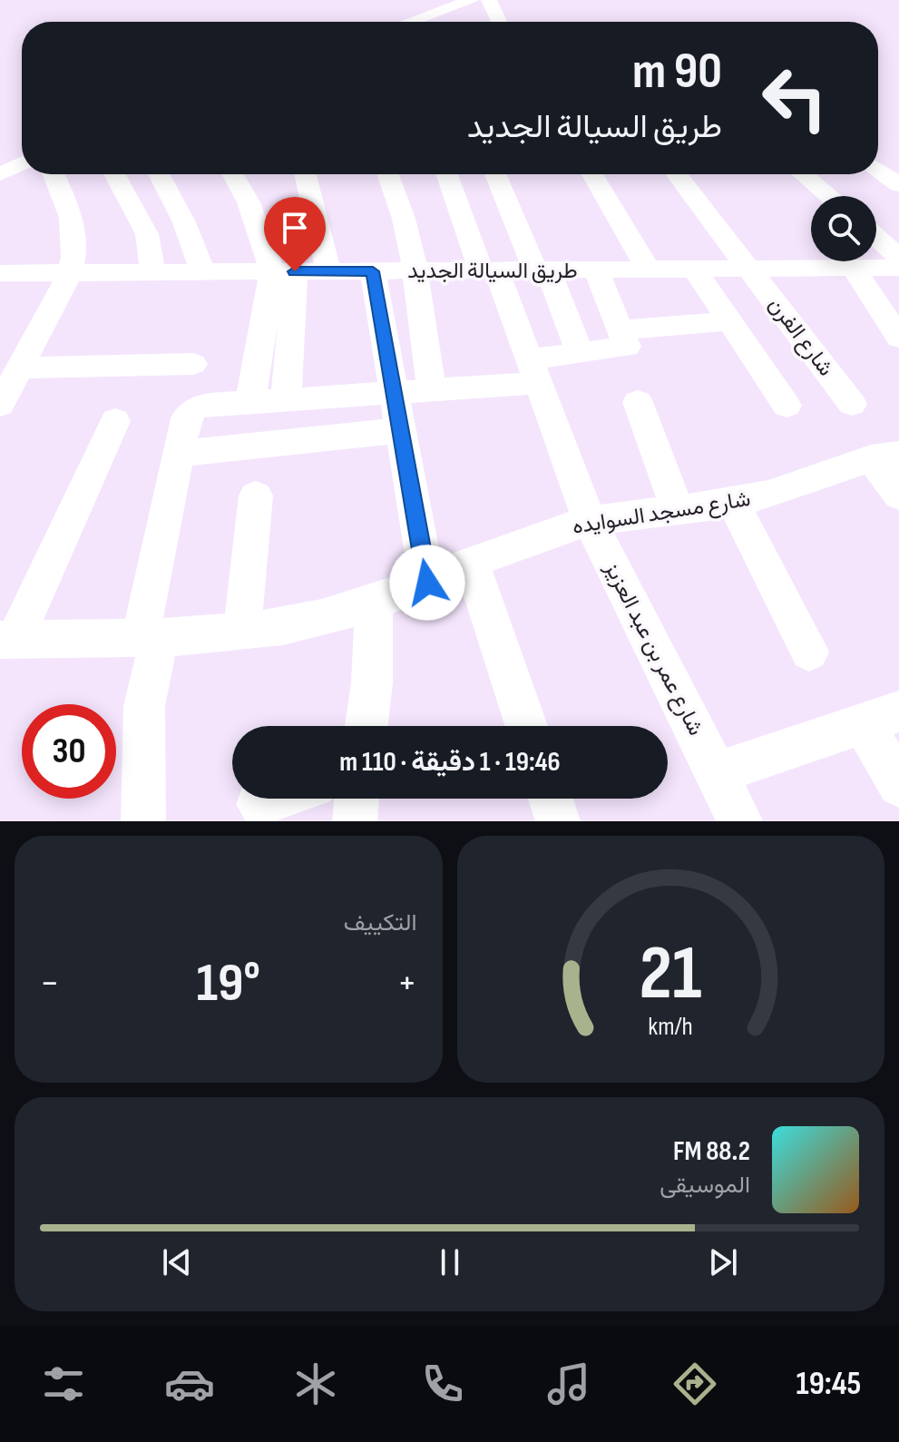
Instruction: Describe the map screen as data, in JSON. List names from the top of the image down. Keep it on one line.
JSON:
{"streets":{"street":["طريق السيالة الجديد","شارع الفرن","شارع مسجد السوايده","شارع عمر بن عبد العزيز"]},"crossings":[["طريق السيالة الجديد","شارع الفرن"],["طريق السيالة الجديد","شارع عمر بن عبد العزيز"],["شارع مسجد السوايده","شارع عمر بن عبد العزيز"]],"page":{"turn":["90 m","طريق السيالة الجديد"],"limit":"30","trip":"19:46 · 1 دقيقة · 110 m","tile":"التكييف","heat":["−","19°","+"],"song":["88.2 FM","الموسيقى"],"tabs":"19:45","gauge":["21","km/h"]}}
